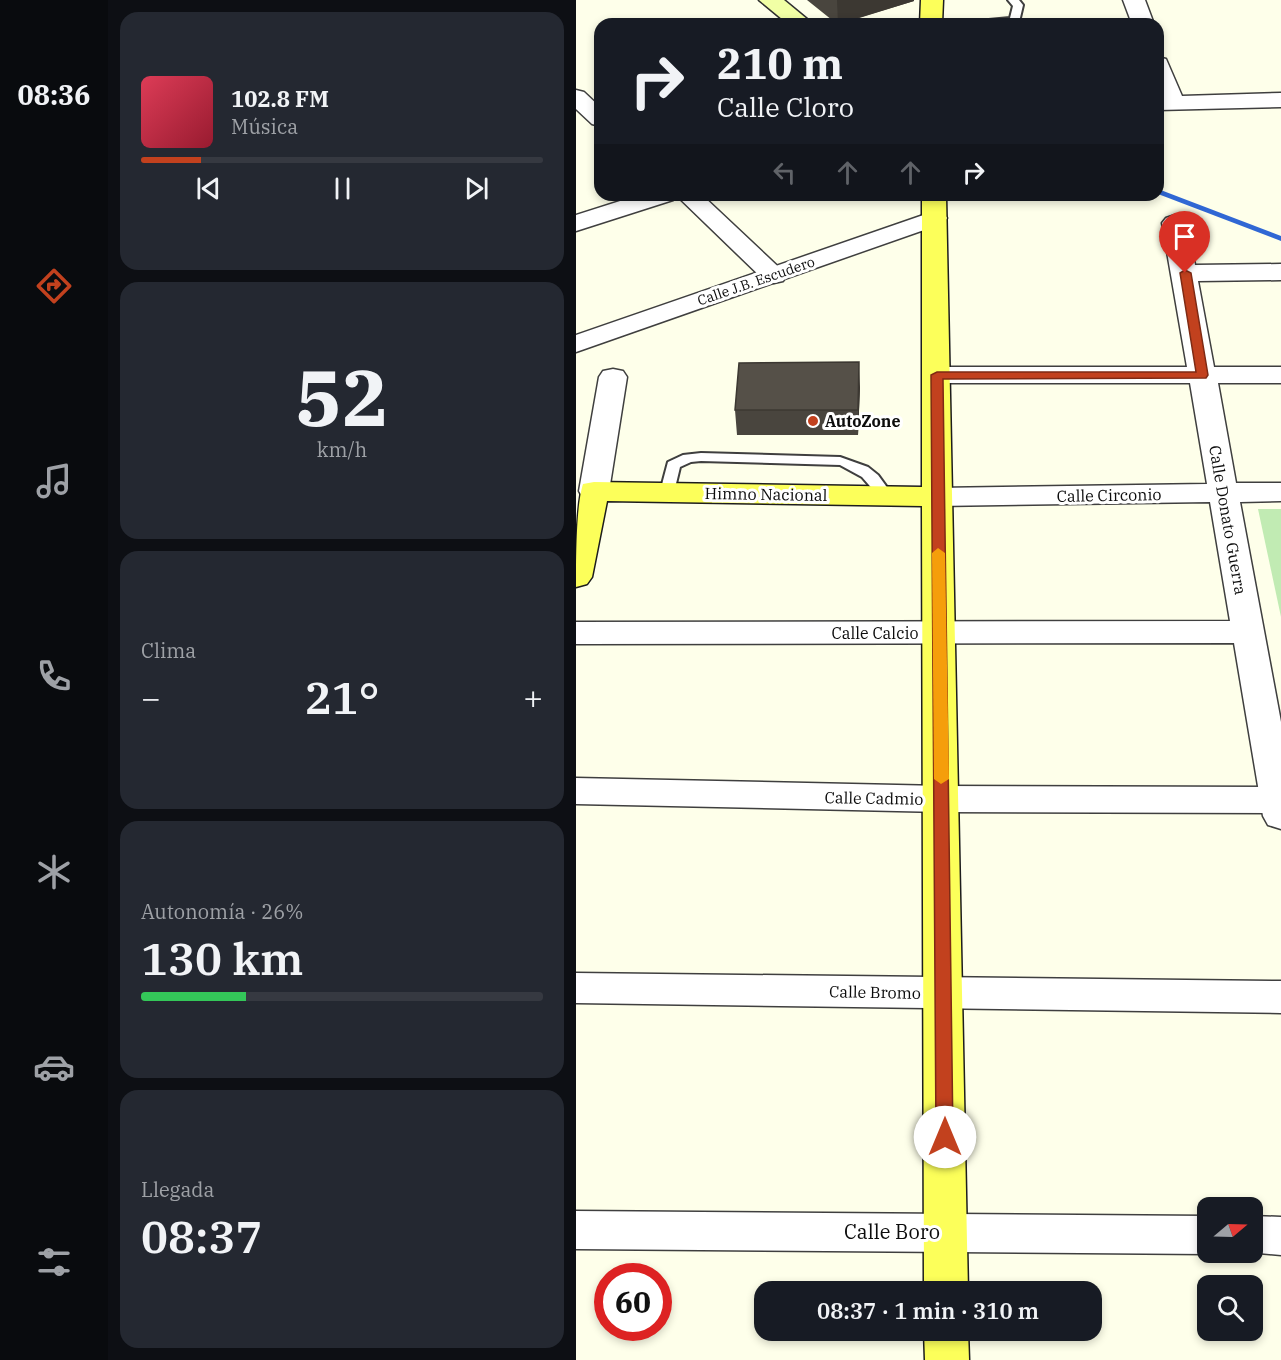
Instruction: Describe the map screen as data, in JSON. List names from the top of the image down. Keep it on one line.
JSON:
{"streets":{"main road":["Himno Nacional"],"street":["Calle J.B. Escudero","Calle Circonio","Calle Donato Guerra","Calle Calcio","Calle Cadmio","Calle Bromo","Calle Boro"]},"crossings":[["Himno Nacional","Calle Circonio"],["Calle Circonio","Calle Donato Guerra"],["Calle Donato Guerra","Calle Calcio"],["Calle Donato Guerra","Calle Cadmio"]],"places":["AutoZone"],"north":"right","page":{"tabs":"08:36","turn":["210 m","Calle Cloro"],"song":["102.8 FM","Música"],"tile":[["52","km/h"],"Clima",["Autonomía · 26%","130 km"],["Llegada","08:37"]],"heat":["−","21°","+"],"limit":"60","trip":"08:37 · 1 min · 310 m"}}
